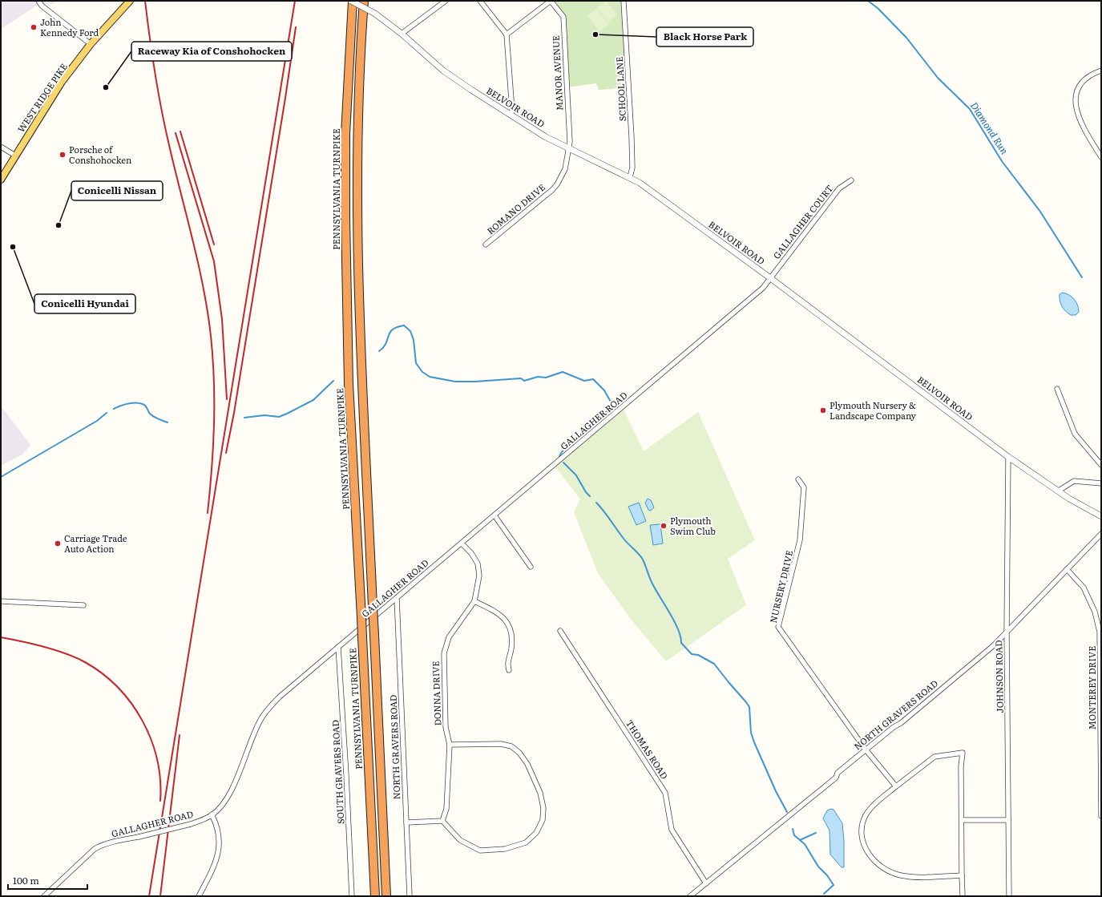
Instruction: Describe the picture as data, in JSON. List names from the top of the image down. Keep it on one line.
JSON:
{"streets":{"highway":["PENNSYLVANIA TURNPIKE"],"main road":["WEST RIDGE PIKE"],"street":["MANOR AVENUE","SCHOOL LANE","BELVOIR ROAD","ROMANO DRIVE","GALLAGHER COURT","GALLAGHER ROAD","NURSERY DRIVE","JOHNSON ROAD","MONTEREY DRIVE","DONNA DRIVE","NORTH GRAVERS ROAD","THOMAS ROAD","SOUTH GRAVERS ROAD"]},"crossings":[["MANOR AVENUE","BELVOIR ROAD"],["MANOR AVENUE","ROMANO DRIVE"],["SCHOOL LANE","BELVOIR ROAD"],["BELVOIR ROAD","PENNSYLVANIA TURNPIKE"],["BELVOIR ROAD","ROMANO DRIVE"],["BELVOIR ROAD","GALLAGHER COURT"],["BELVOIR ROAD","GALLAGHER ROAD"],["BELVOIR ROAD","JOHNSON ROAD"],["GALLAGHER COURT","GALLAGHER ROAD"],["GALLAGHER ROAD","DONNA DRIVE"],["GALLAGHER ROAD","NORTH GRAVERS ROAD"],["GALLAGHER ROAD","SOUTH GRAVERS ROAD"],["NURSERY DRIVE","NORTH GRAVERS ROAD"],["JOHNSON ROAD","NORTH GRAVERS ROAD"],["MONTEREY DRIVE","NORTH GRAVERS ROAD"],["NORTH GRAVERS ROAD","THOMAS ROAD"]],"water":["Diamond Run"],"places":["John Kennedy Ford","Black Horse Park","Raceway Kia of Conshohocken","Porsche of Conshohocken","Conicelli Nissan","Conicelli Hyundai","Plymouth Nursery & Landscape Company","Plymouth Swim Club","Carriage Trade Auto Action"],"scale_bar":"100 m"}
